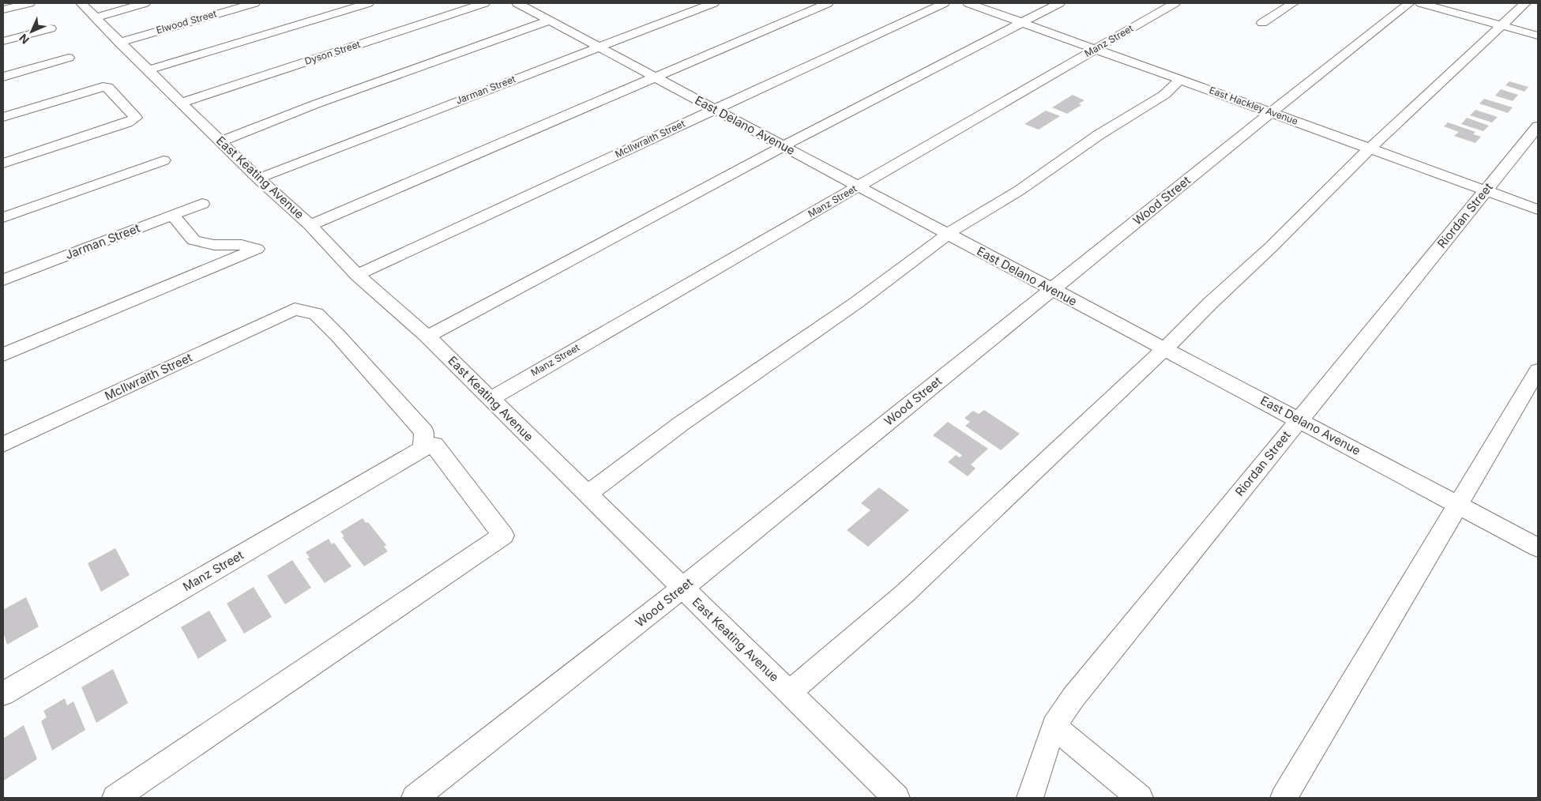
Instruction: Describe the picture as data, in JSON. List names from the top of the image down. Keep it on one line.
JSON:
{"streets":{"street":["Elwood Street","Manz Street","Dyson Street","Jarman Street","East Hackley Avenue","East Delano Avenue","McIlwraith Street","East Keating Avenue","Wood Street","Riordan Street"]},"crossings":[["Elwood Street","East Keating Avenue"],["Manz Street","East Hackley Avenue"],["Manz Street","East Delano Avenue"],["Manz Street","McIlwraith Street"],["Manz Street","East Keating Avenue"],["Dyson Street","East Keating Avenue"],["Jarman Street","East Delano Avenue"],["Jarman Street","East Keating Avenue"],["East Hackley Avenue","Wood Street"],["East Hackley Avenue","Riordan Street"],["East Delano Avenue","McIlwraith Street"],["East Delano Avenue","Wood Street"],["East Delano Avenue","Riordan Street"],["McIlwraith Street","East Keating Avenue"],["East Keating Avenue","Wood Street"]],"north":"bottom left"}
